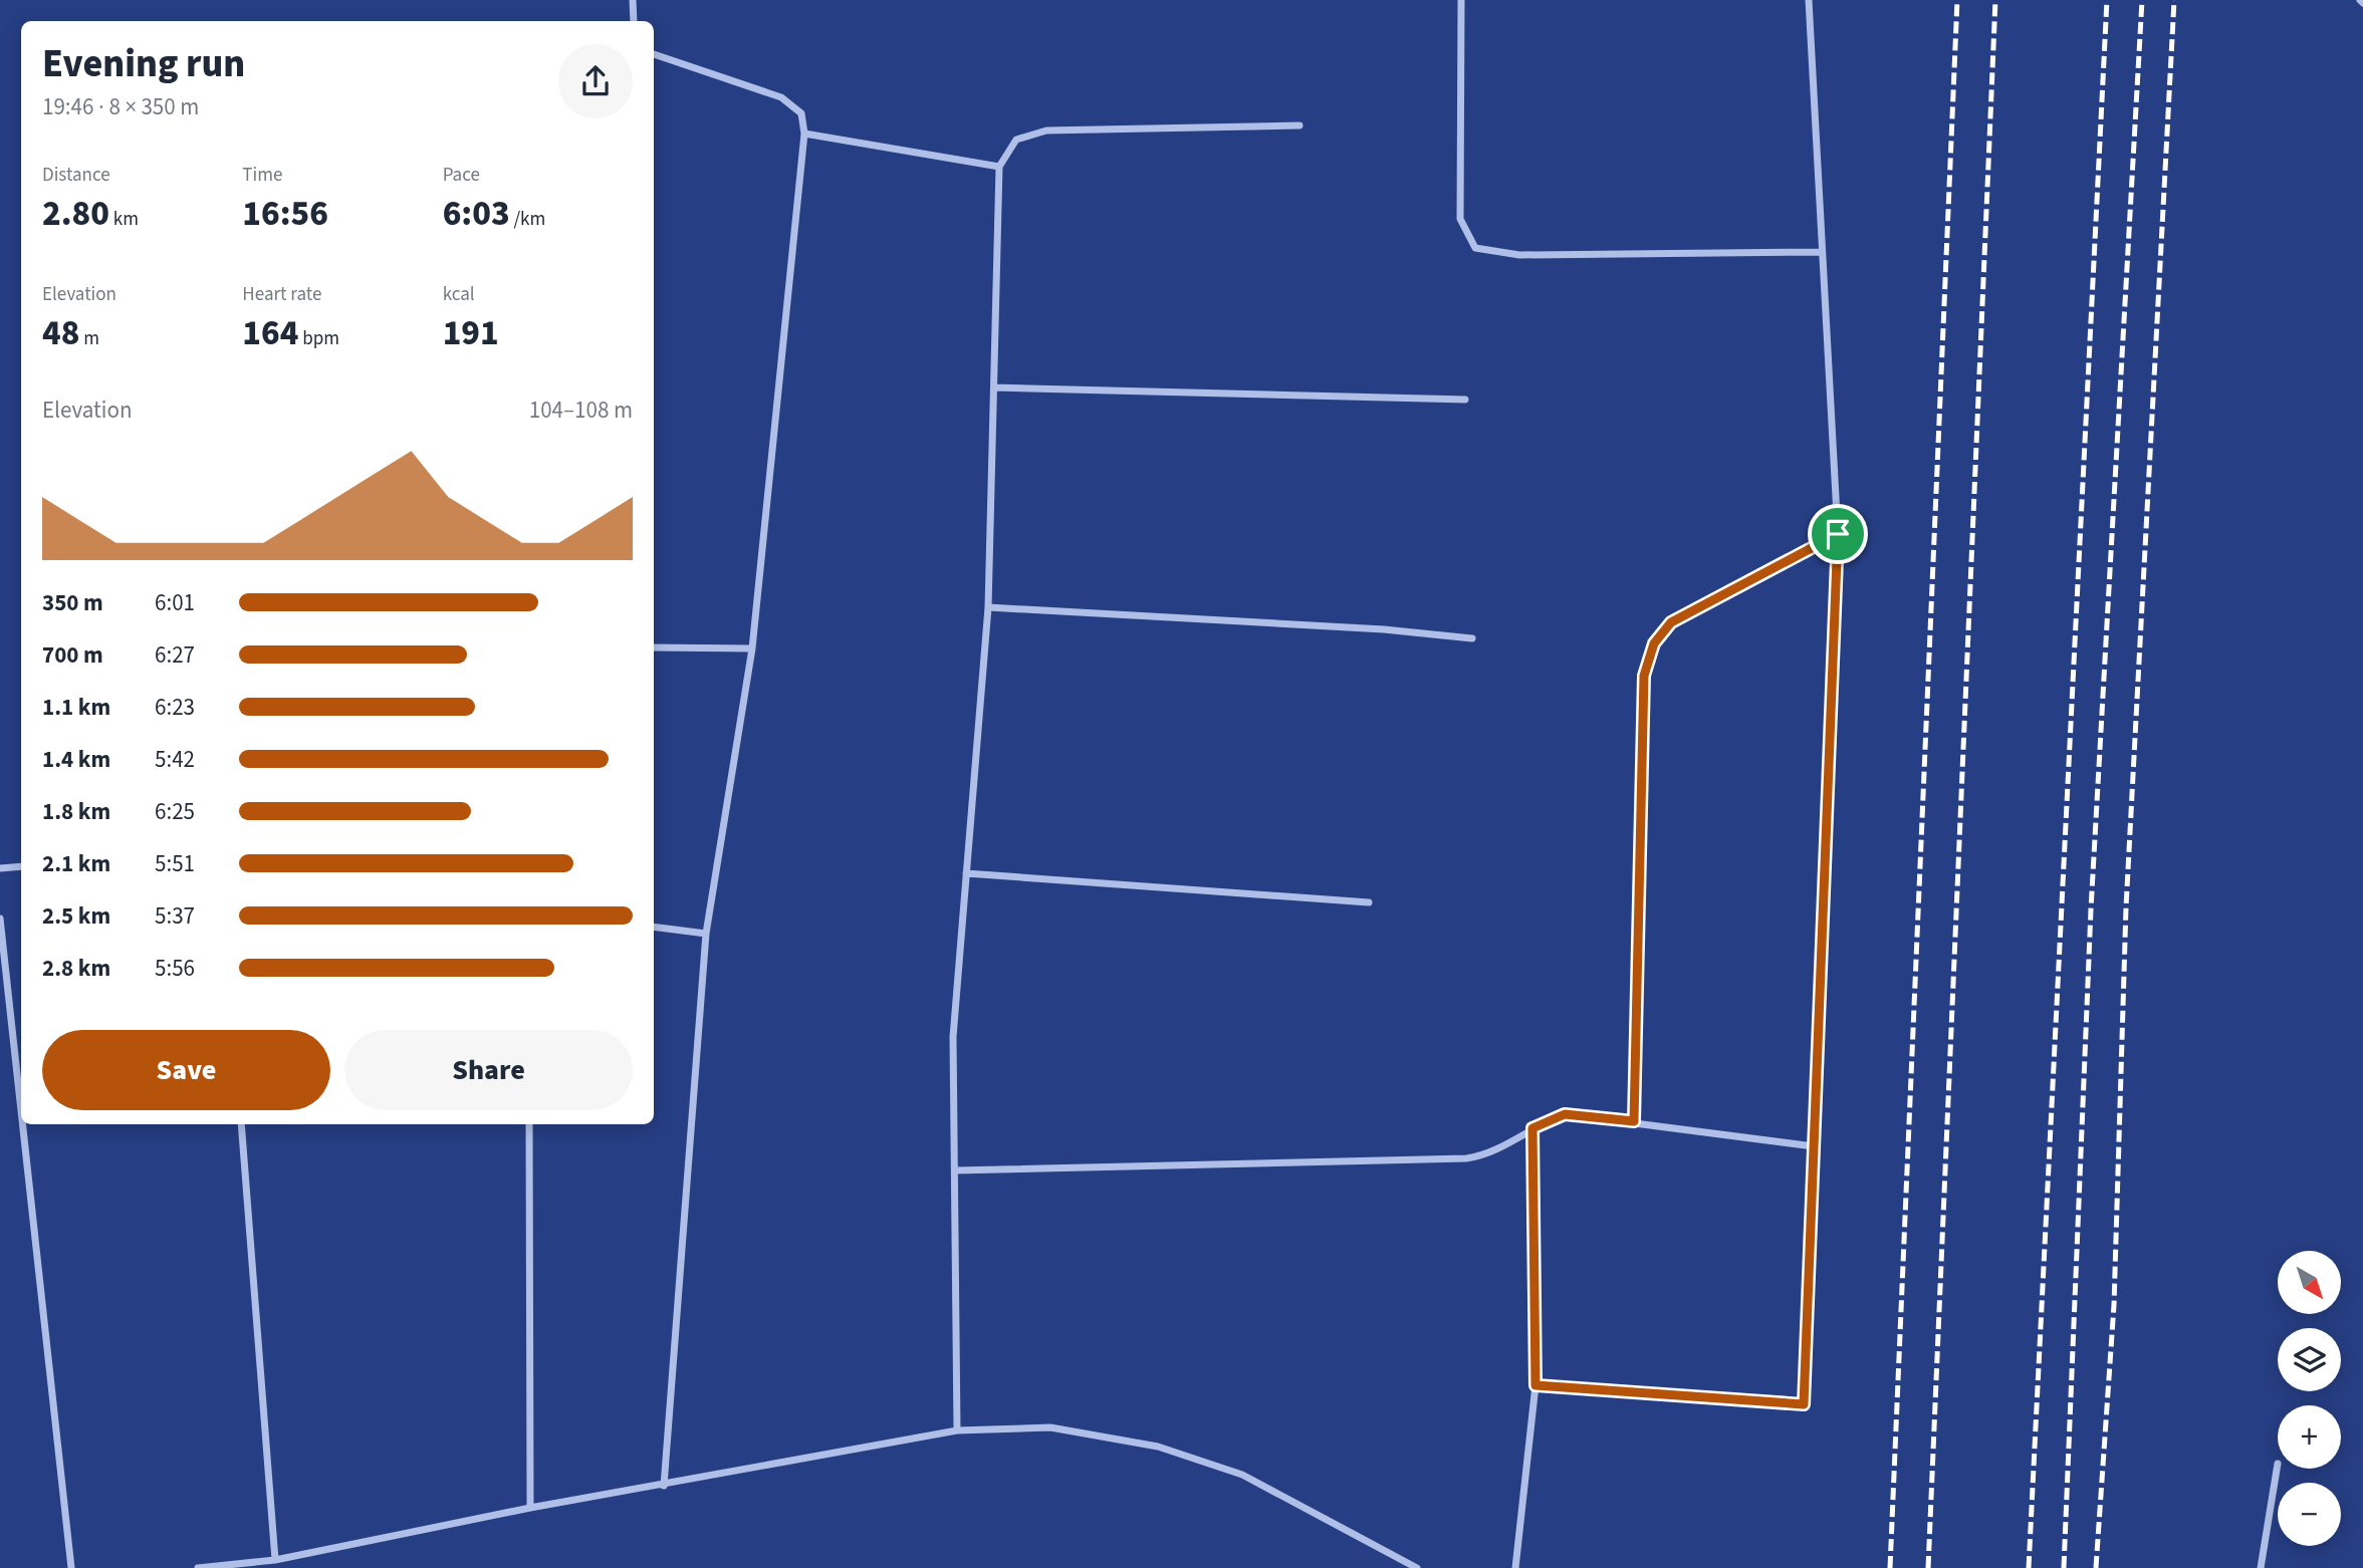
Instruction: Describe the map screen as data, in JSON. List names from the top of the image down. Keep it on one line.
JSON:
{"north":"bottom right","page":{"heading":["Evening run","19:46 · 8 × 350 m"],"stats":[["Distance","2.80 km"],["Time","16:56"],["Pace","6:03 /km"],["Elevation","48 m"],["Heart rate","164 bpm"],["kcal","191"]],"chart":["Elevation","104–108 m"],"list":[{"name":"350 m","note":"6:01"},{"name":"700 m","note":"6:27"},{"name":"1.1 km","note":"6:23"},{"name":"1.4 km","note":"5:42"},{"name":"1.8 km","note":"6:25"},{"name":"2.1 km","note":"5:51"},{"name":"2.5 km","note":"5:37"},{"name":"2.8 km","note":"5:56"}],"buttons":["Save","Share"],"map_buttons":["+","−"]}}
